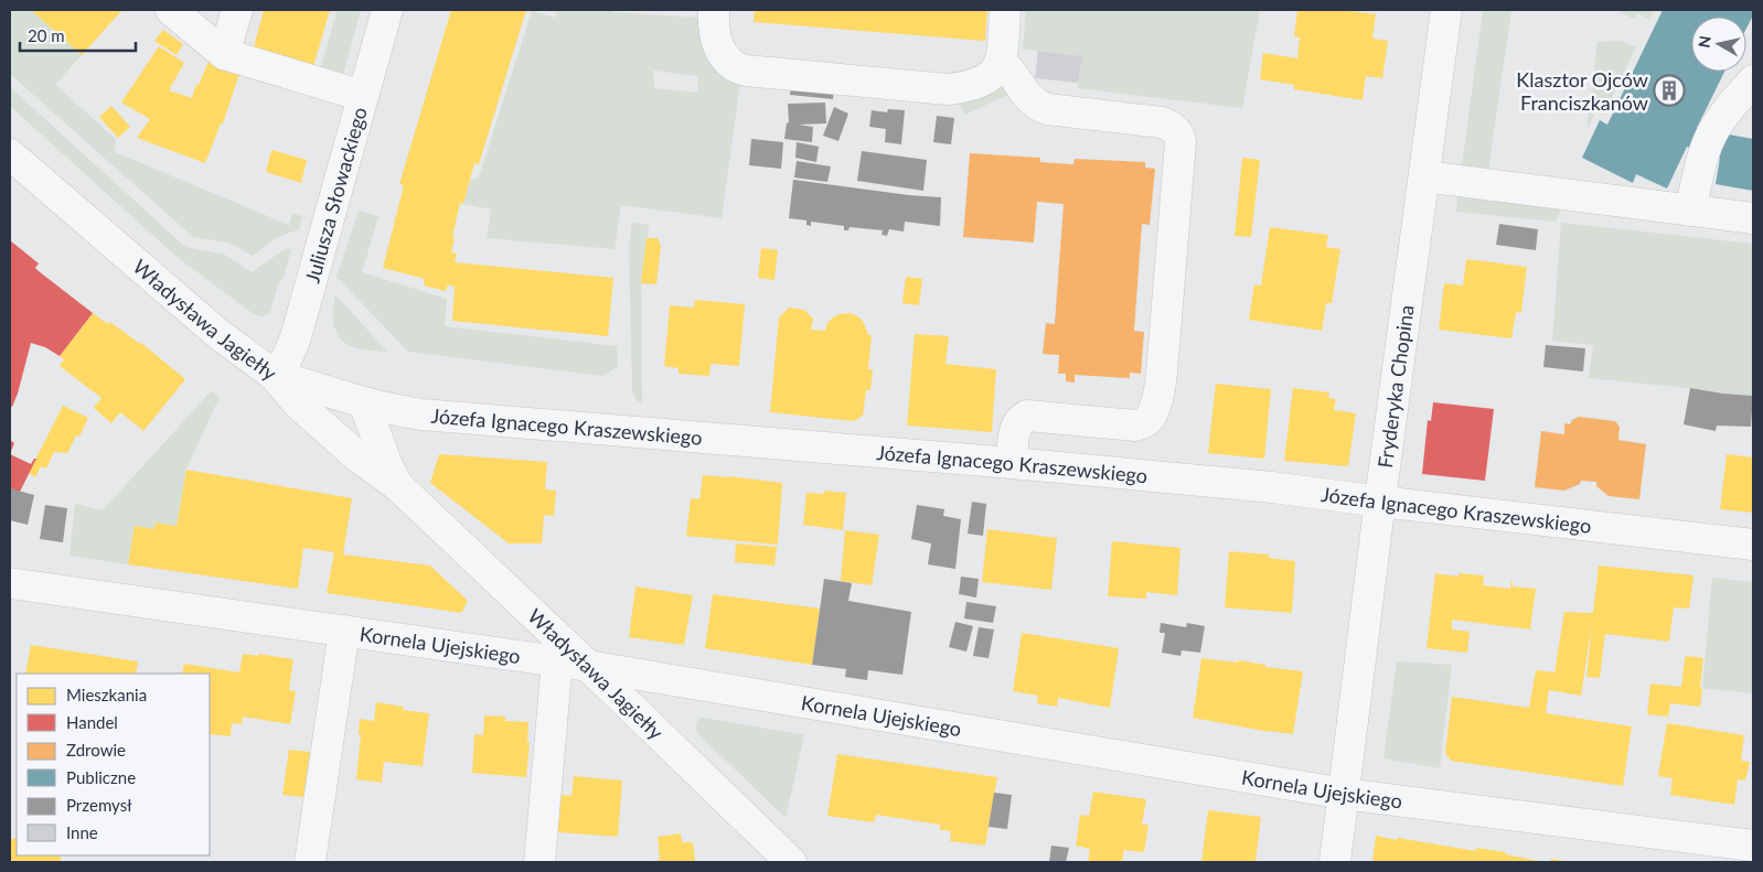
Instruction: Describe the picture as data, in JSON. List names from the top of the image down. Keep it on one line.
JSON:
{"streets":{"street":["Juliusza Słowackiego","Władysława Jagiełły","Fryderyka Chopina","Józefa Ignacego Kraszewskiego","Kornela Ujejskiego"]},"crossings":[["Juliusza Słowackiego","Władysława Jagiełły"],["Juliusza Słowackiego","Józefa Ignacego Kraszewskiego"],["Władysława Jagiełły","Józefa Ignacego Kraszewskiego"],["Władysława Jagiełły","Kornela Ujejskiego"],["Fryderyka Chopina","Józefa Ignacego Kraszewskiego"],["Fryderyka Chopina","Kornela Ujejskiego"]],"places":{"building":["Klasztor Ojców Franciszkanów"]},"legend":["Mieszkania","Handel","Zdrowie","Publiczne","Przemysł","Inne"],"scale_bar":"20 m","north":"left"}
